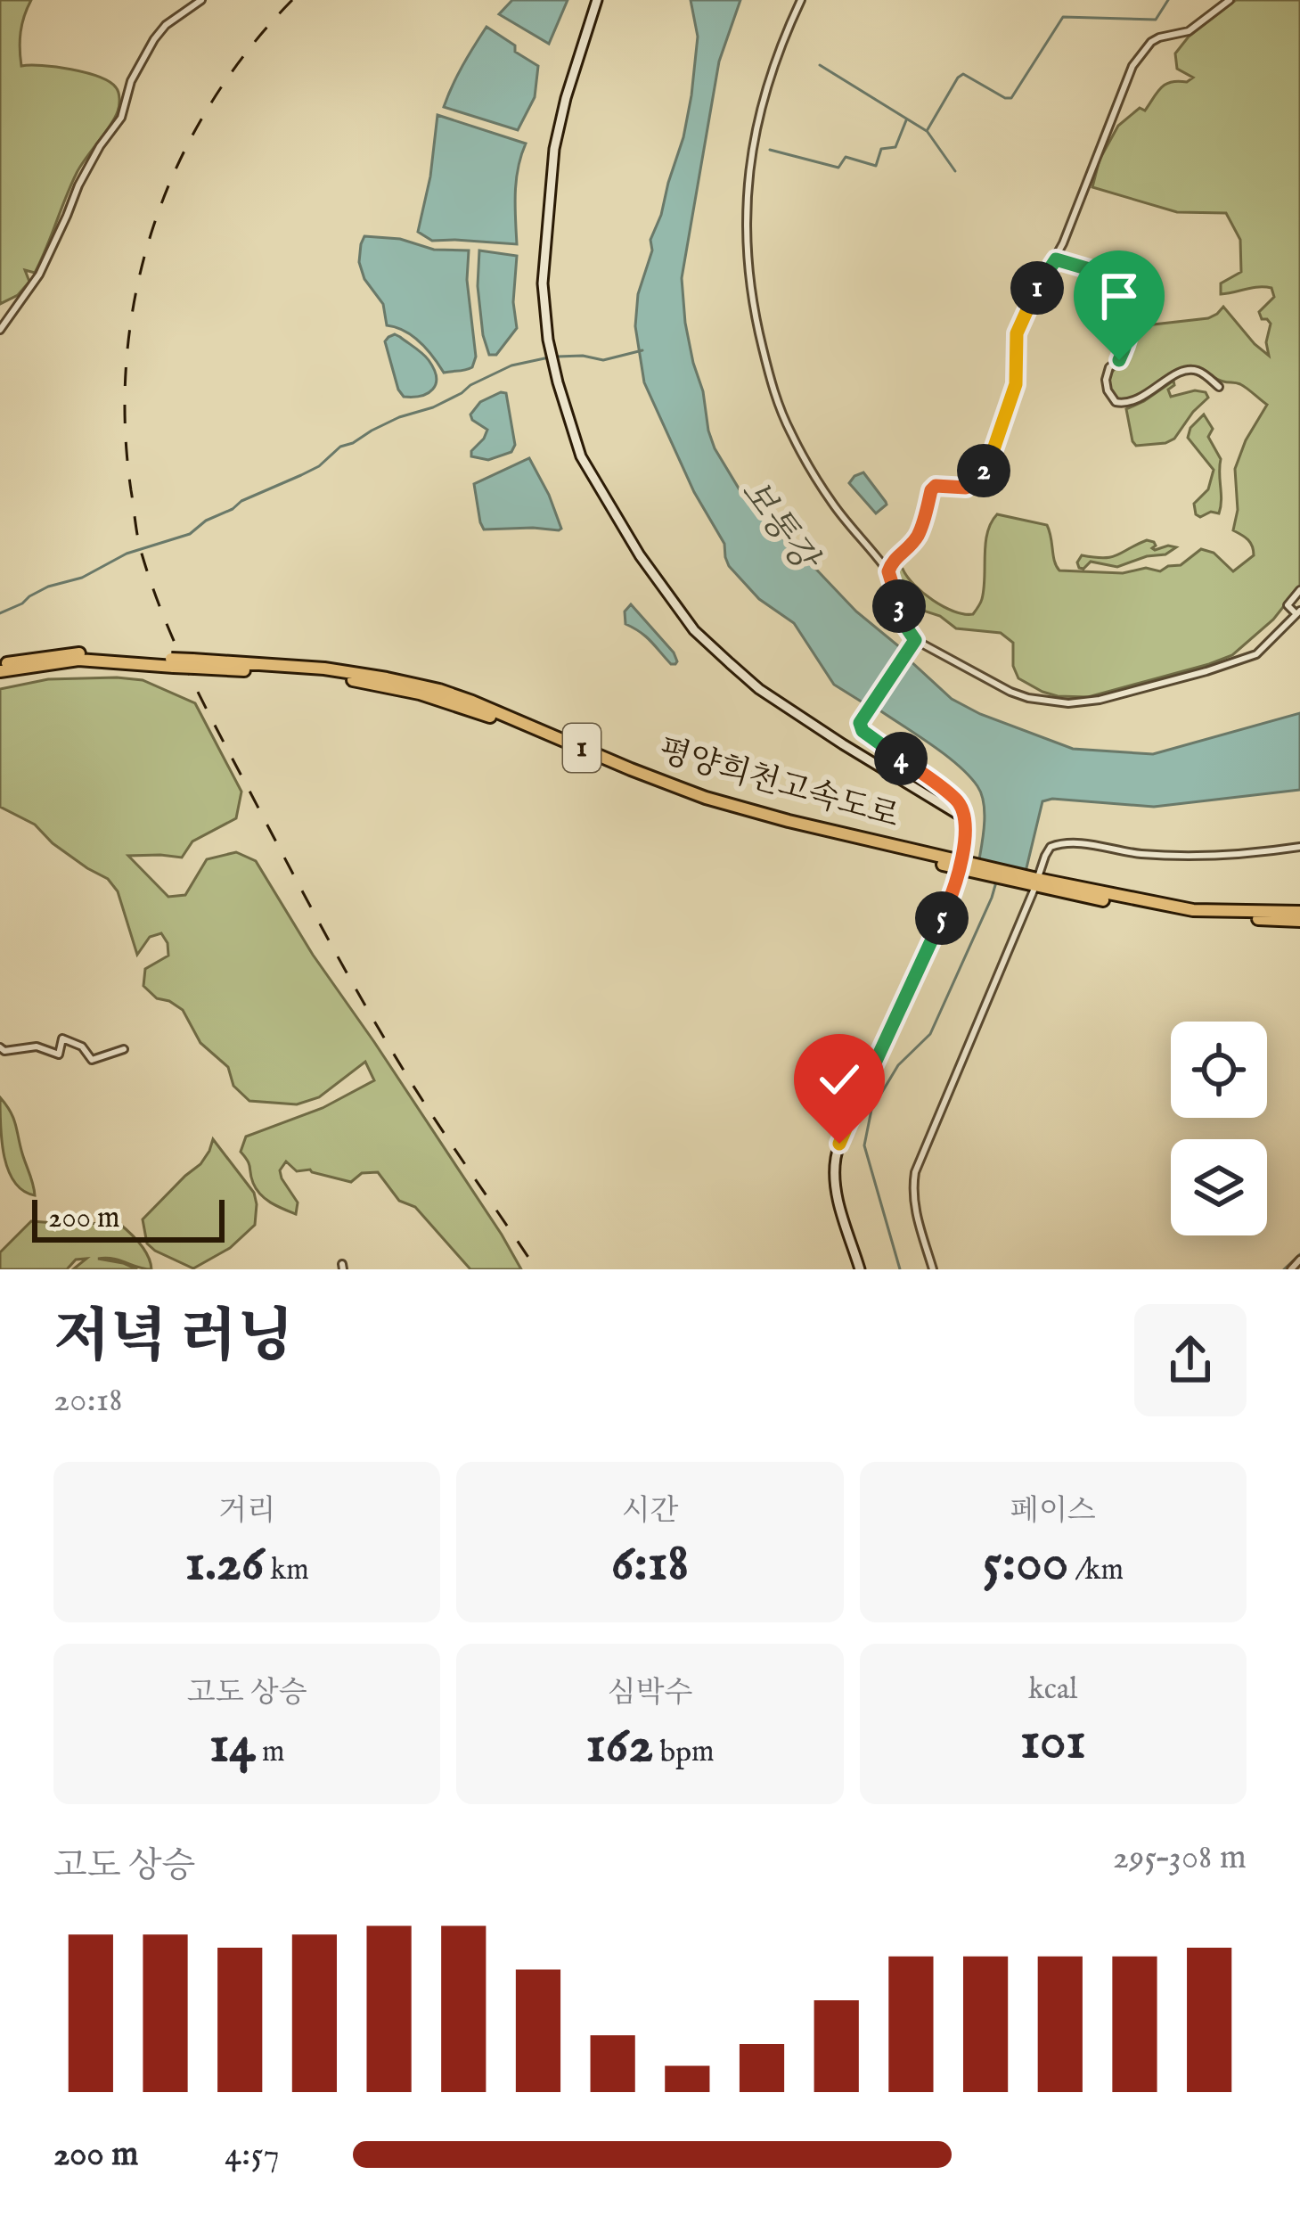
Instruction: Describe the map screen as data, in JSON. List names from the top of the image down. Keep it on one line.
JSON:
{"streets":{"highway":["1","평양희천고속도로"]},"water":["보통강"],"scale_bar":"200 m","page":{"pins":["1","2","3","4","5"],"scale":"200 m","heading":["저녁 러닝","20:18"],"stats":[["거리","1.26 km"],["시간","6:18"],["페이스","5:00 /km"],["고도 상승","14 m"],["심박수","162 bpm"],["kcal","101"]],"chart":["고도 상승","295–308 m"],"list":[{"name":"200 m","note":"4:57"}]}}
